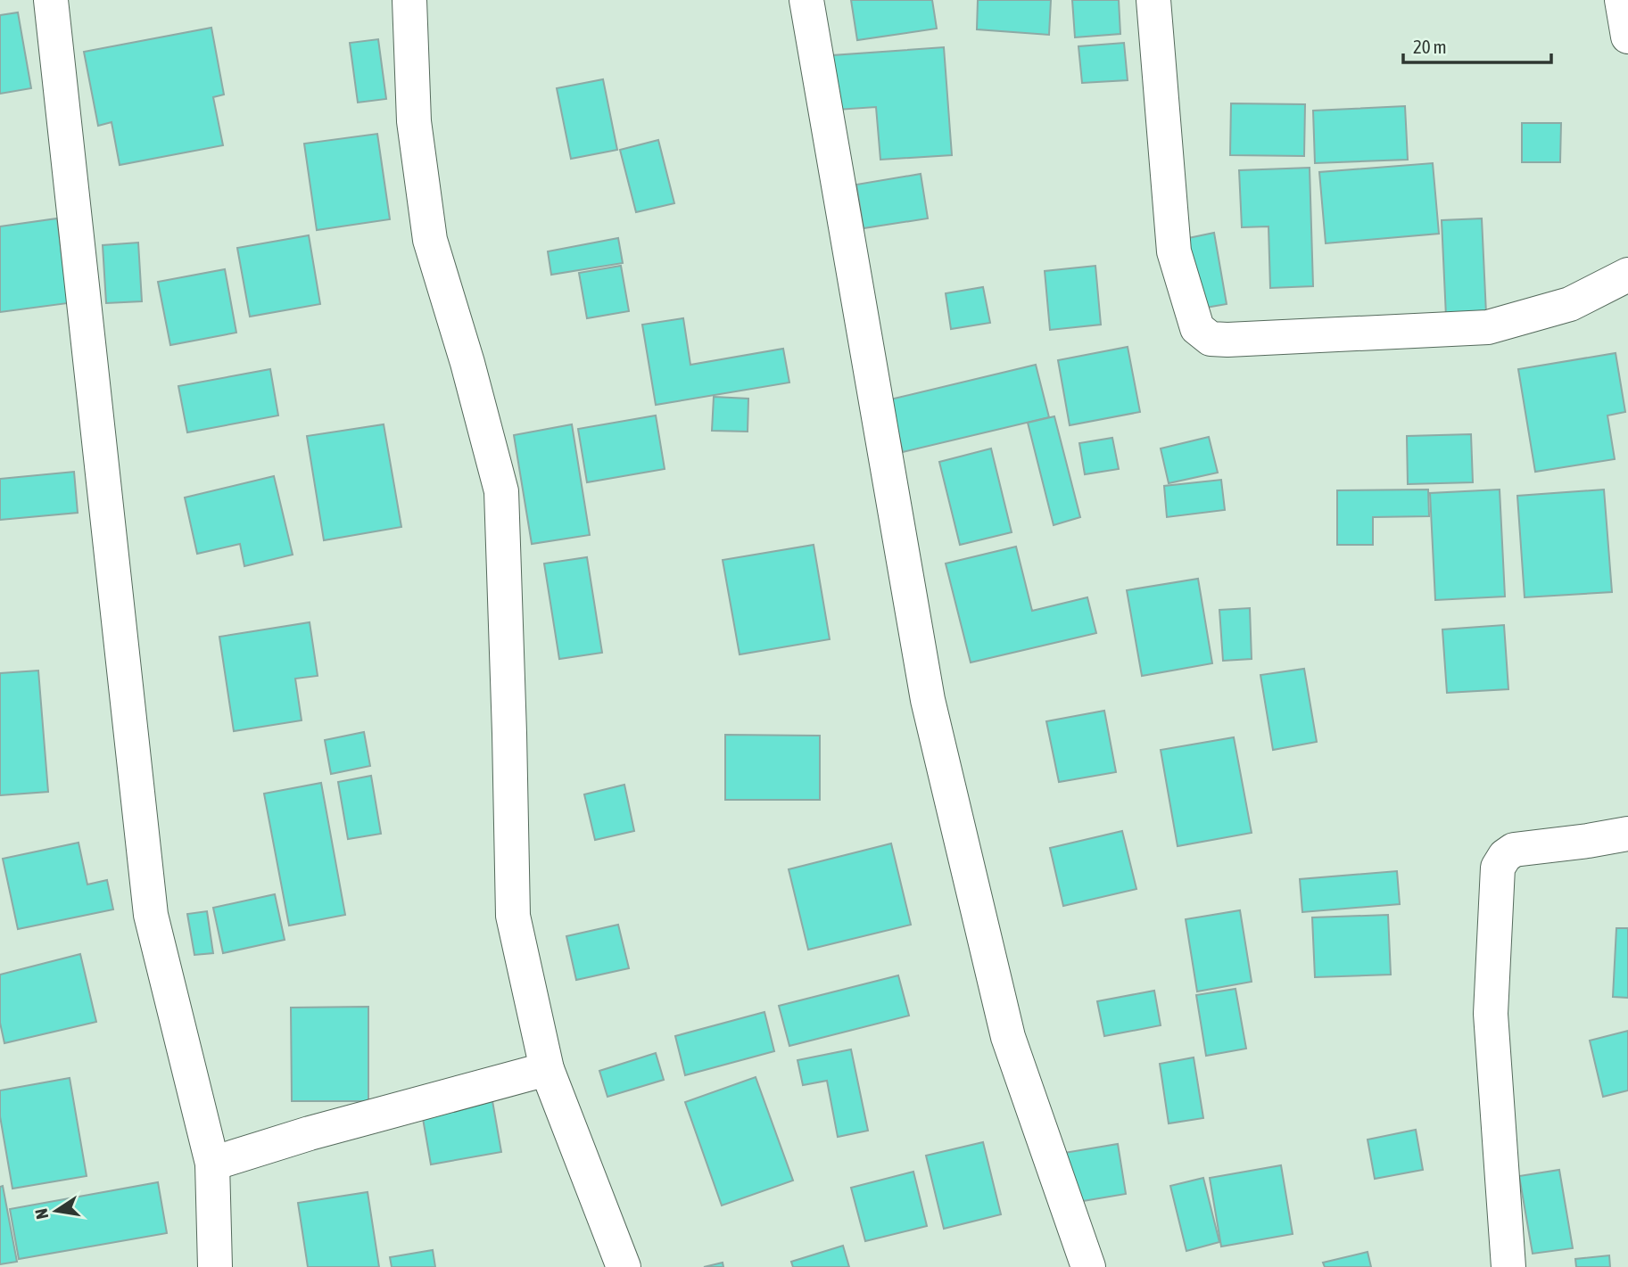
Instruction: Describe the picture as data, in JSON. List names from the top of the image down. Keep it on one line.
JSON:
{"scale_bar":"20 m","north":"left"}
